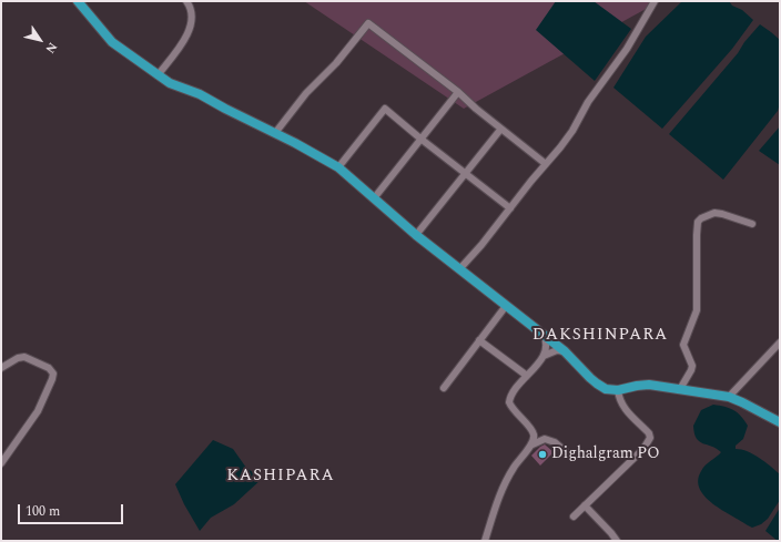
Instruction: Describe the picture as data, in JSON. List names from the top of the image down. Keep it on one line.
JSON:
{"districts":["DAKSHINPARA","KASHIPARA"],"places":["Dighalgram PO"],"scale_bar":"100 m","north":"bottom right"}
